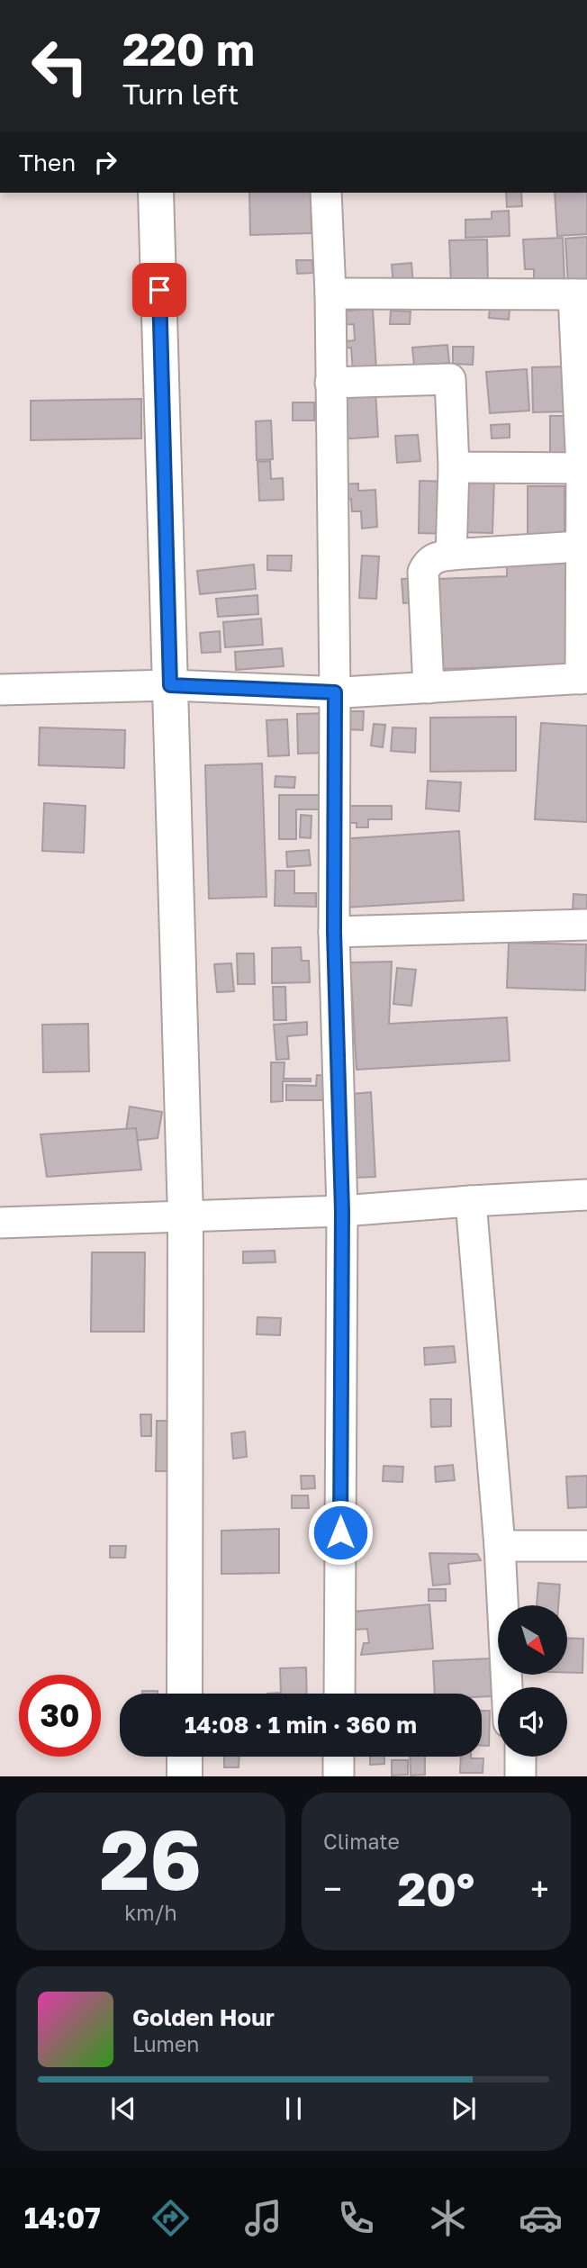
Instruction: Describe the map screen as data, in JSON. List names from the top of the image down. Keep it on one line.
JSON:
{"north":"bottom right","page":{"turn":["220 m","Turn left"],"then":"Then","limit":"30","trip":"14:08 · 1 min · 360 m","tile":[["26","km/h"],"Climate"],"heat":["−","20°","+"],"song":["Golden Hour","Lumen"],"tabs":"14:07"}}
